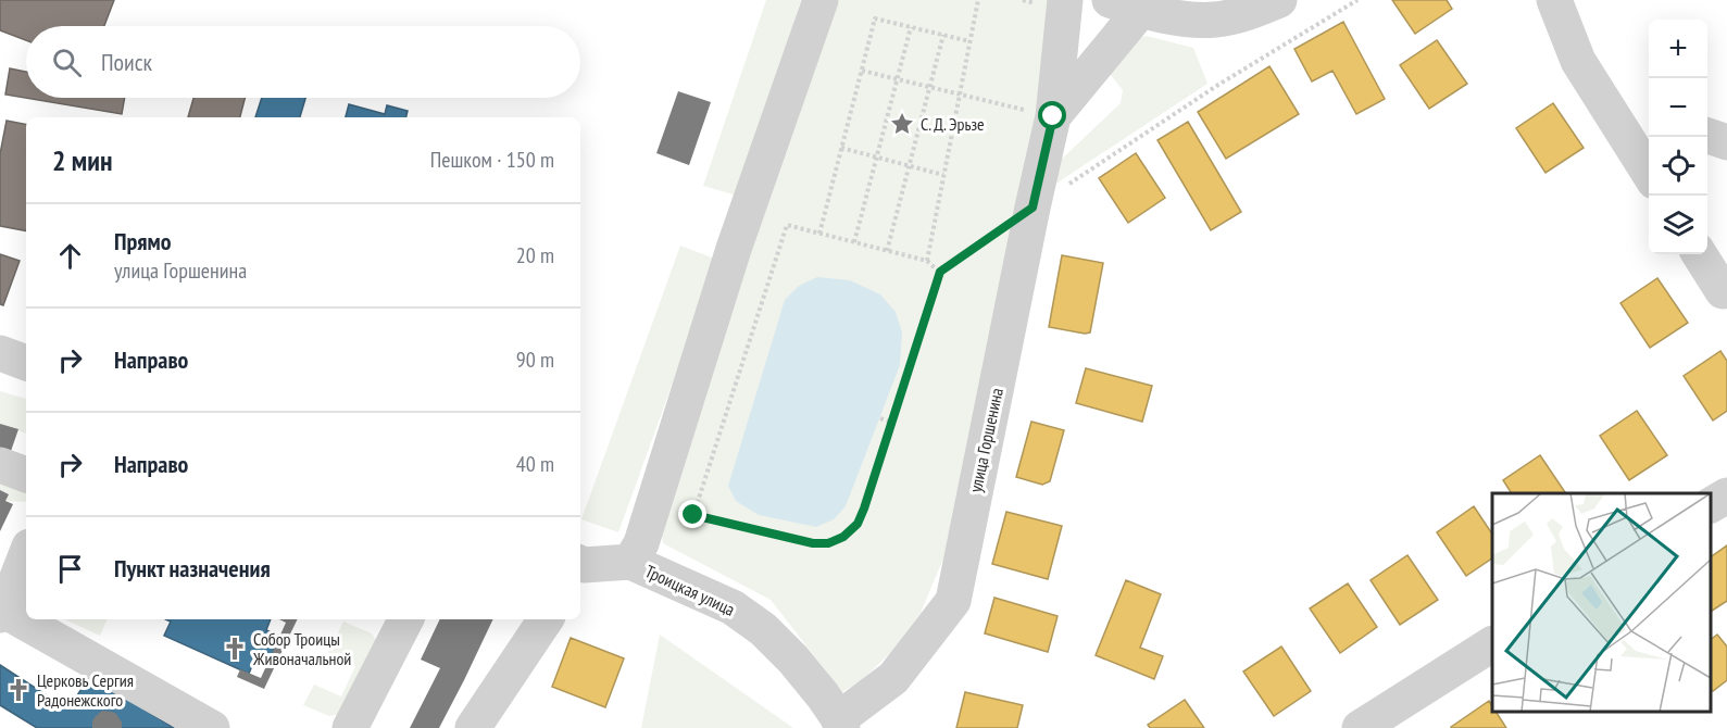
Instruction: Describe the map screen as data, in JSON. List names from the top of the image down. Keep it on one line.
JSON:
{"streets":{"street":["улица Горшенина","Троицкая улица"]},"crossings":[["улица Горшенина","Троицкая улица"]],"places":{"place":["С. Д. Эрьзе"],"church":["Собор Троицы Живоначальной","Церковь Сергия Радонежского"]},"page":{"map_buttons":["+","−"],"search":"Поиск","heading":["2 мин","Пешком · 150 m"],"list":[["Прямо","улица Горшенина","20 m"],["Направо","90 m"],["Направо","40 m"],"Пункт назначения"]}}
